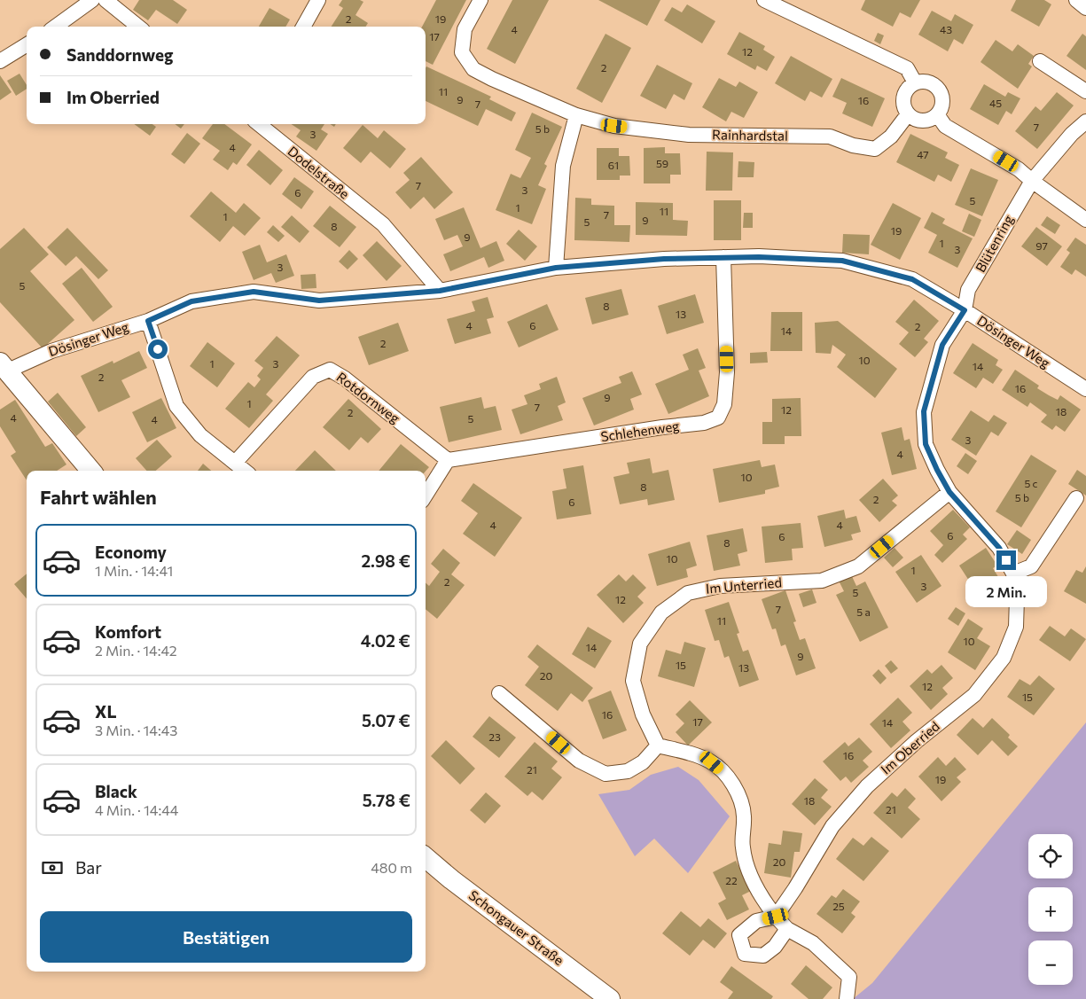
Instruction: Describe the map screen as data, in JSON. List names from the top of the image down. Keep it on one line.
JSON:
{"streets":{"main road":["Schongauer Straße"],"street":["Rainhardstal","Dodelstraße","Blütenring","Dösinger Weg","Rotdornweg","Schlehenweg","Im Unterried","Im Oberried"]},"crossings":[["Dodelstraße","Dösinger Weg"],["Blütenring","Dösinger Weg"],["Blütenring","Im Oberried"],["Dösinger Weg","Schlehenweg"],["Dösinger Weg","Im Oberried"],["Rotdornweg","Schlehenweg"],["Im Unterried","Im Oberried"]],"house_numbers":["2","19","4","43","17","12","2","11","9","16","45","7","7","5 b","3","4","47","59","61","7","3","6","5","1","11","7","1","9","5","8","19","9","1","97","3","3","5","8","13","4","6","2","14","2","10","1","3","14","2","16","9","1","7","12","18","2","4","5","4","3","4","10","5 c","8","5 b","2","6","4","4","6","6","8","10","1","2","3","5","12","7","5 a","11","10","14","9","15","13","20","12","15","16","17","14","23","16","21","19","18","21","20","22","25"],"page":{"banner":["Sanddornweg","Im Oberried"],"heading":"Fahrt wählen","list":[{"name":"Economy","note":"1 Min. · 14:41","value":"2.98 €"},{"name":"Komfort","note":"2 Min. · 14:42","value":"4.02 €"},{"name":"XL","note":"3 Min. · 14:43","value":"5.07 €"},{"name":"Black","note":"4 Min. · 14:44","value":"5.78 €"}],"bubble":"2 Min.","map_buttons":["+","−"],"pay":["Bar","480 m"],"buttons":"Bestätigen"}}
